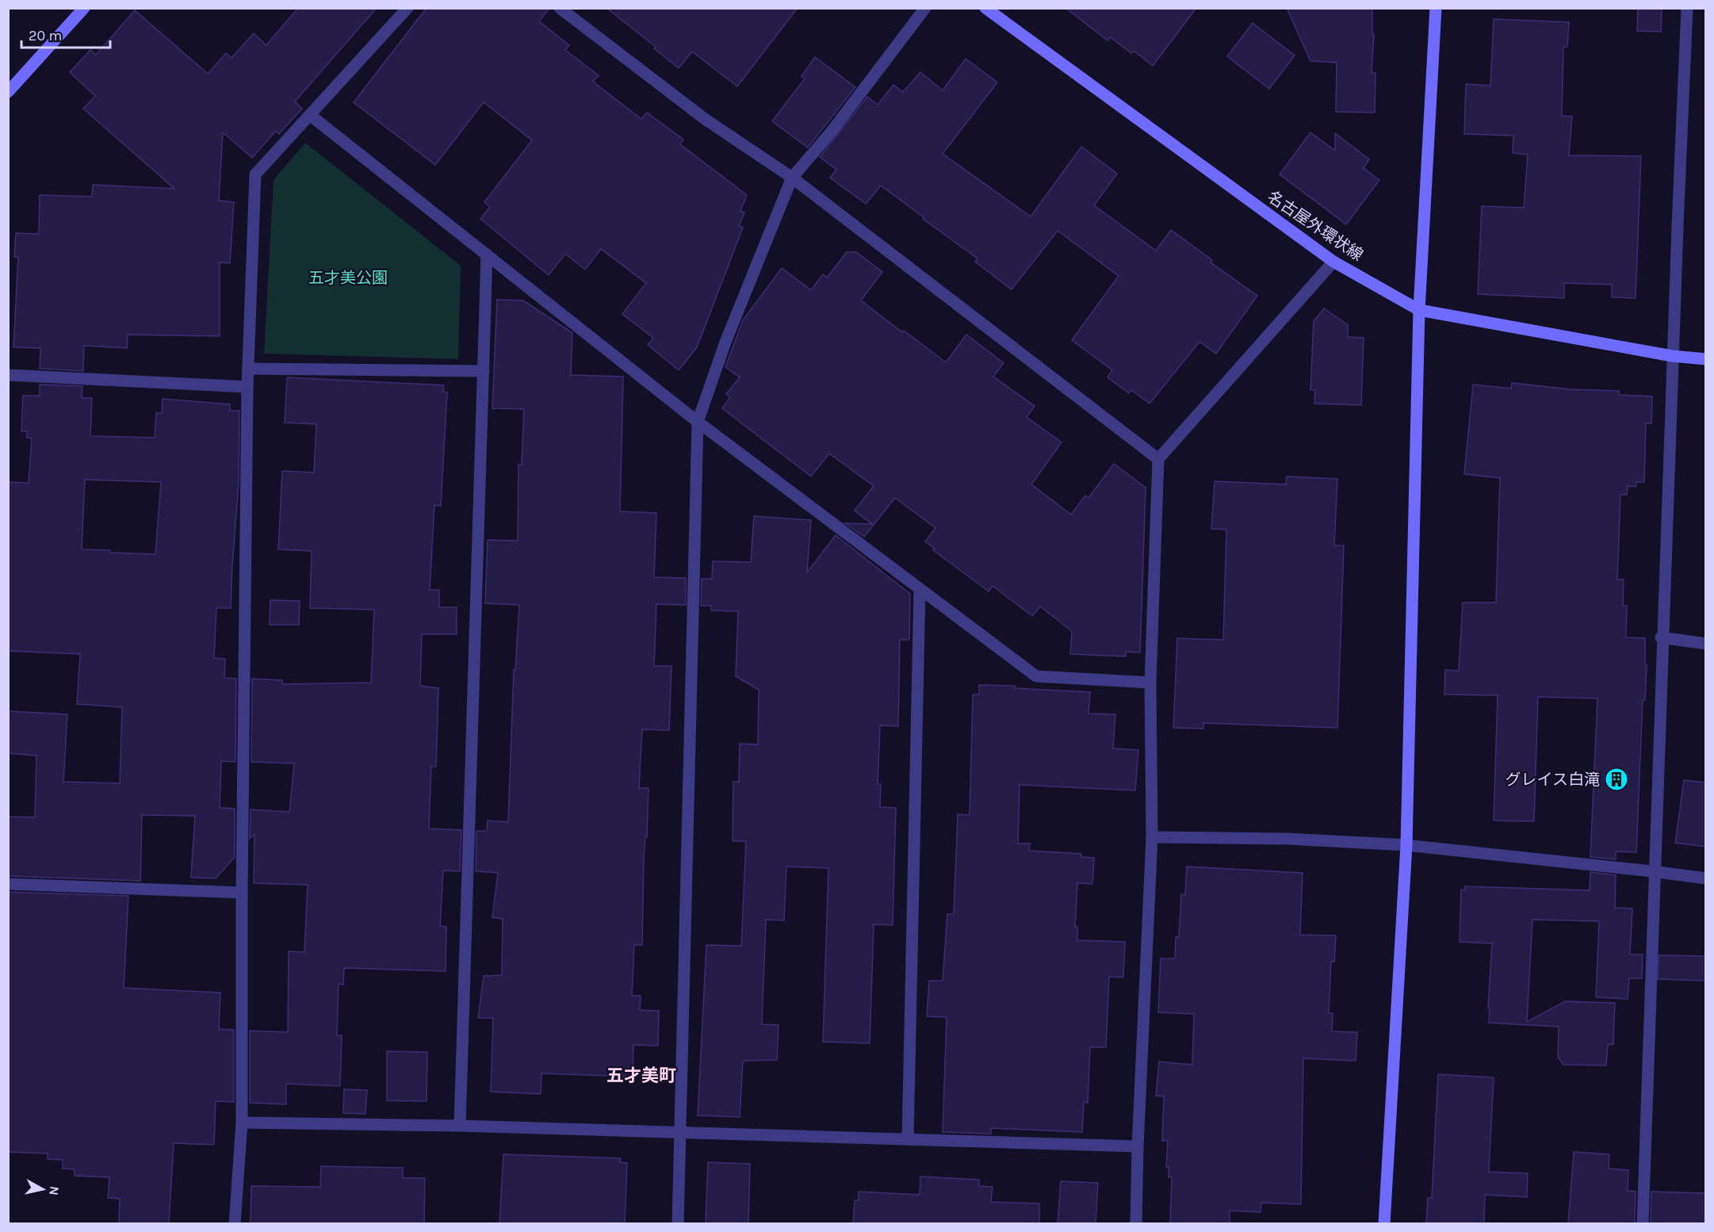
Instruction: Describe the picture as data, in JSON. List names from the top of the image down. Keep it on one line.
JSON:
{"streets":{"street":["名古屋外環状線"]},"districts":["五才美町"],"parks":["五才美公園"],"places":{"building":["グレイス白滝"]},"scale_bar":"20 m","north":"right"}
